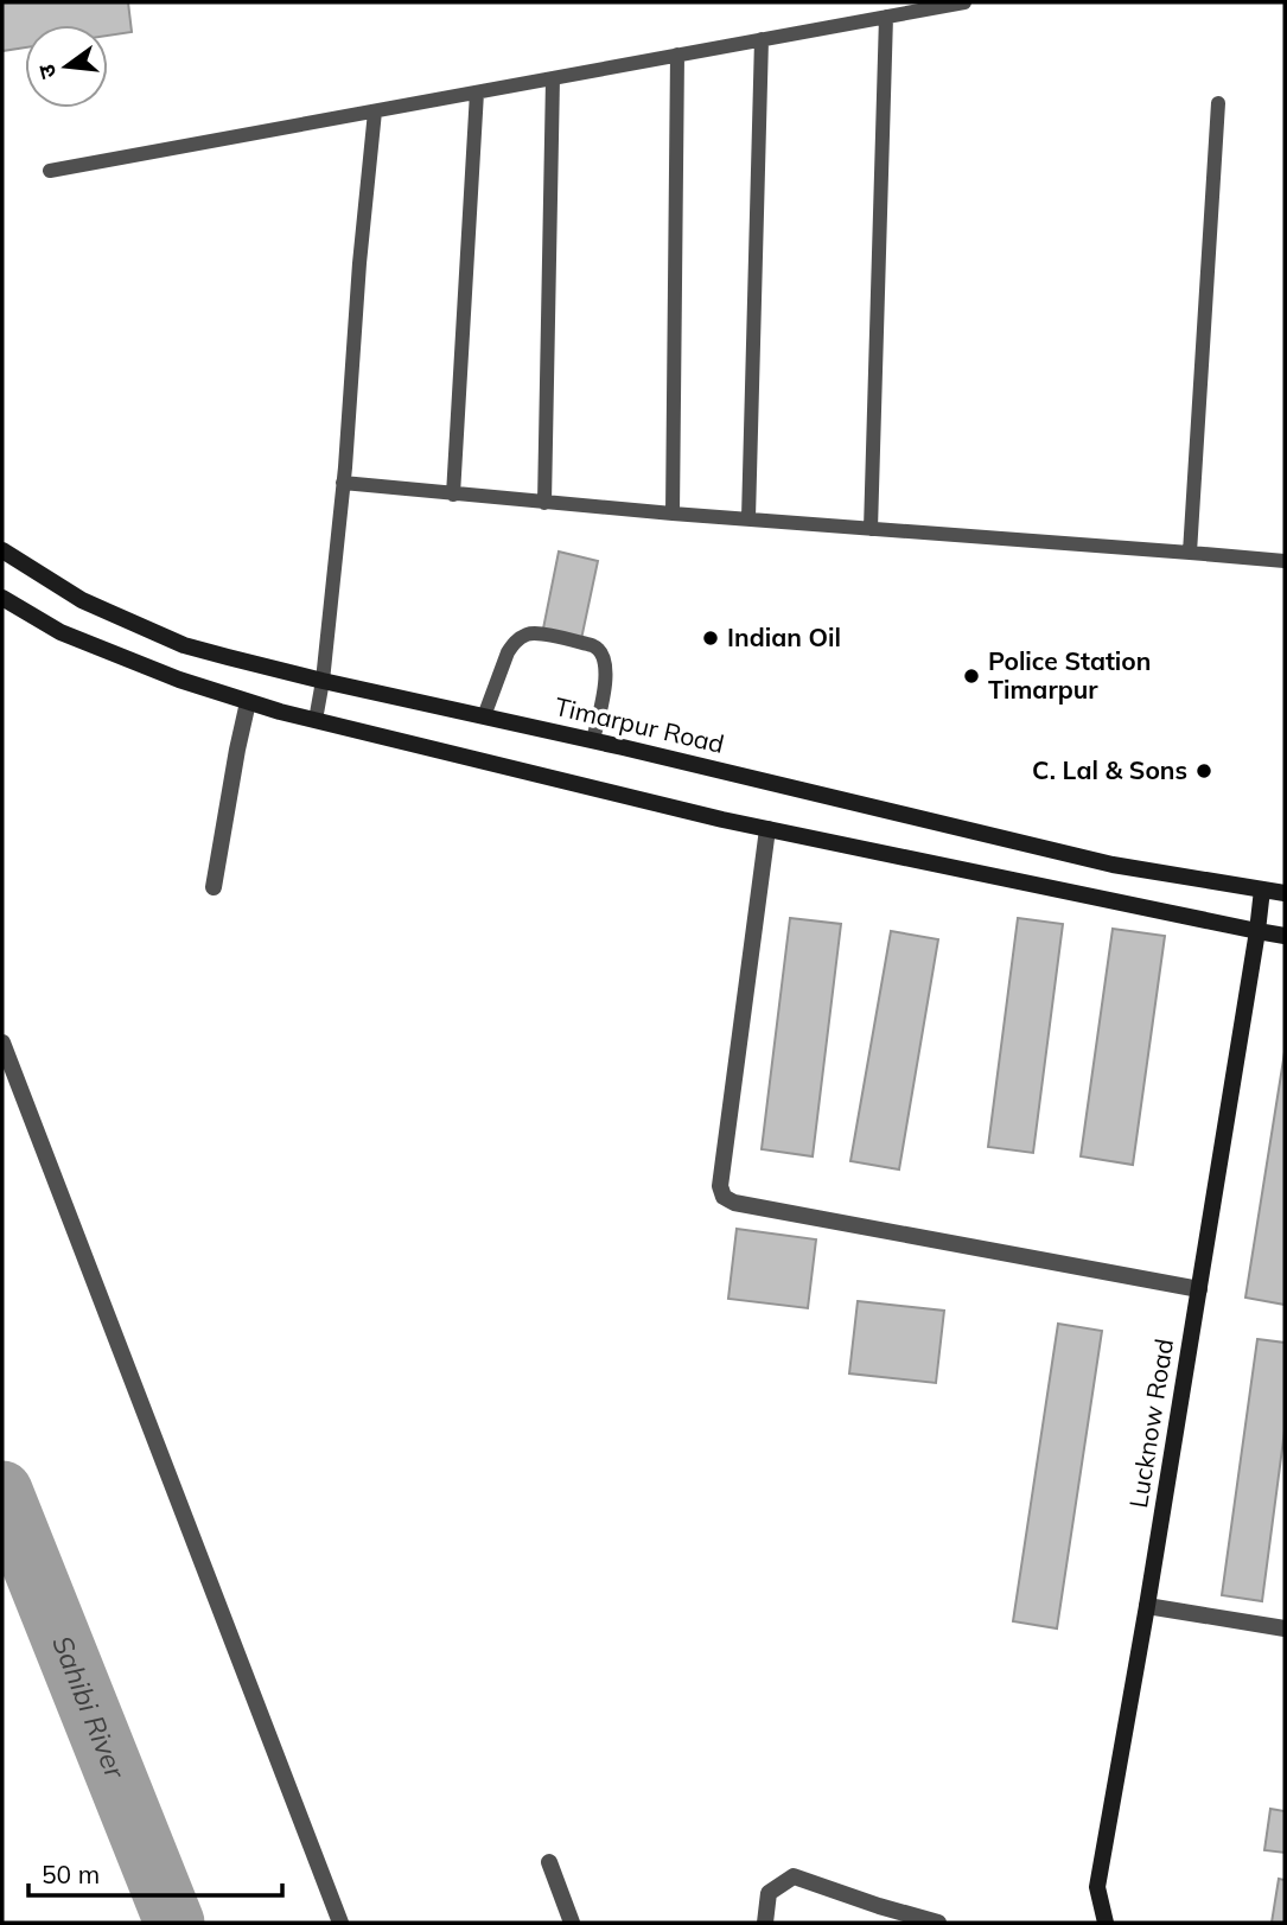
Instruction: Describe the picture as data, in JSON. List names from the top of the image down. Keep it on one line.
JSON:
{"streets":{"street":["Timarpur Road","Lucknow Road"]},"crossings":[["Timarpur Road","Lucknow Road"]],"water":["Sahibi River"],"places":["Indian Oil","Police Station Timarpur","C. Lal & Sons"],"scale_bar":"50 m","north":"left"}
